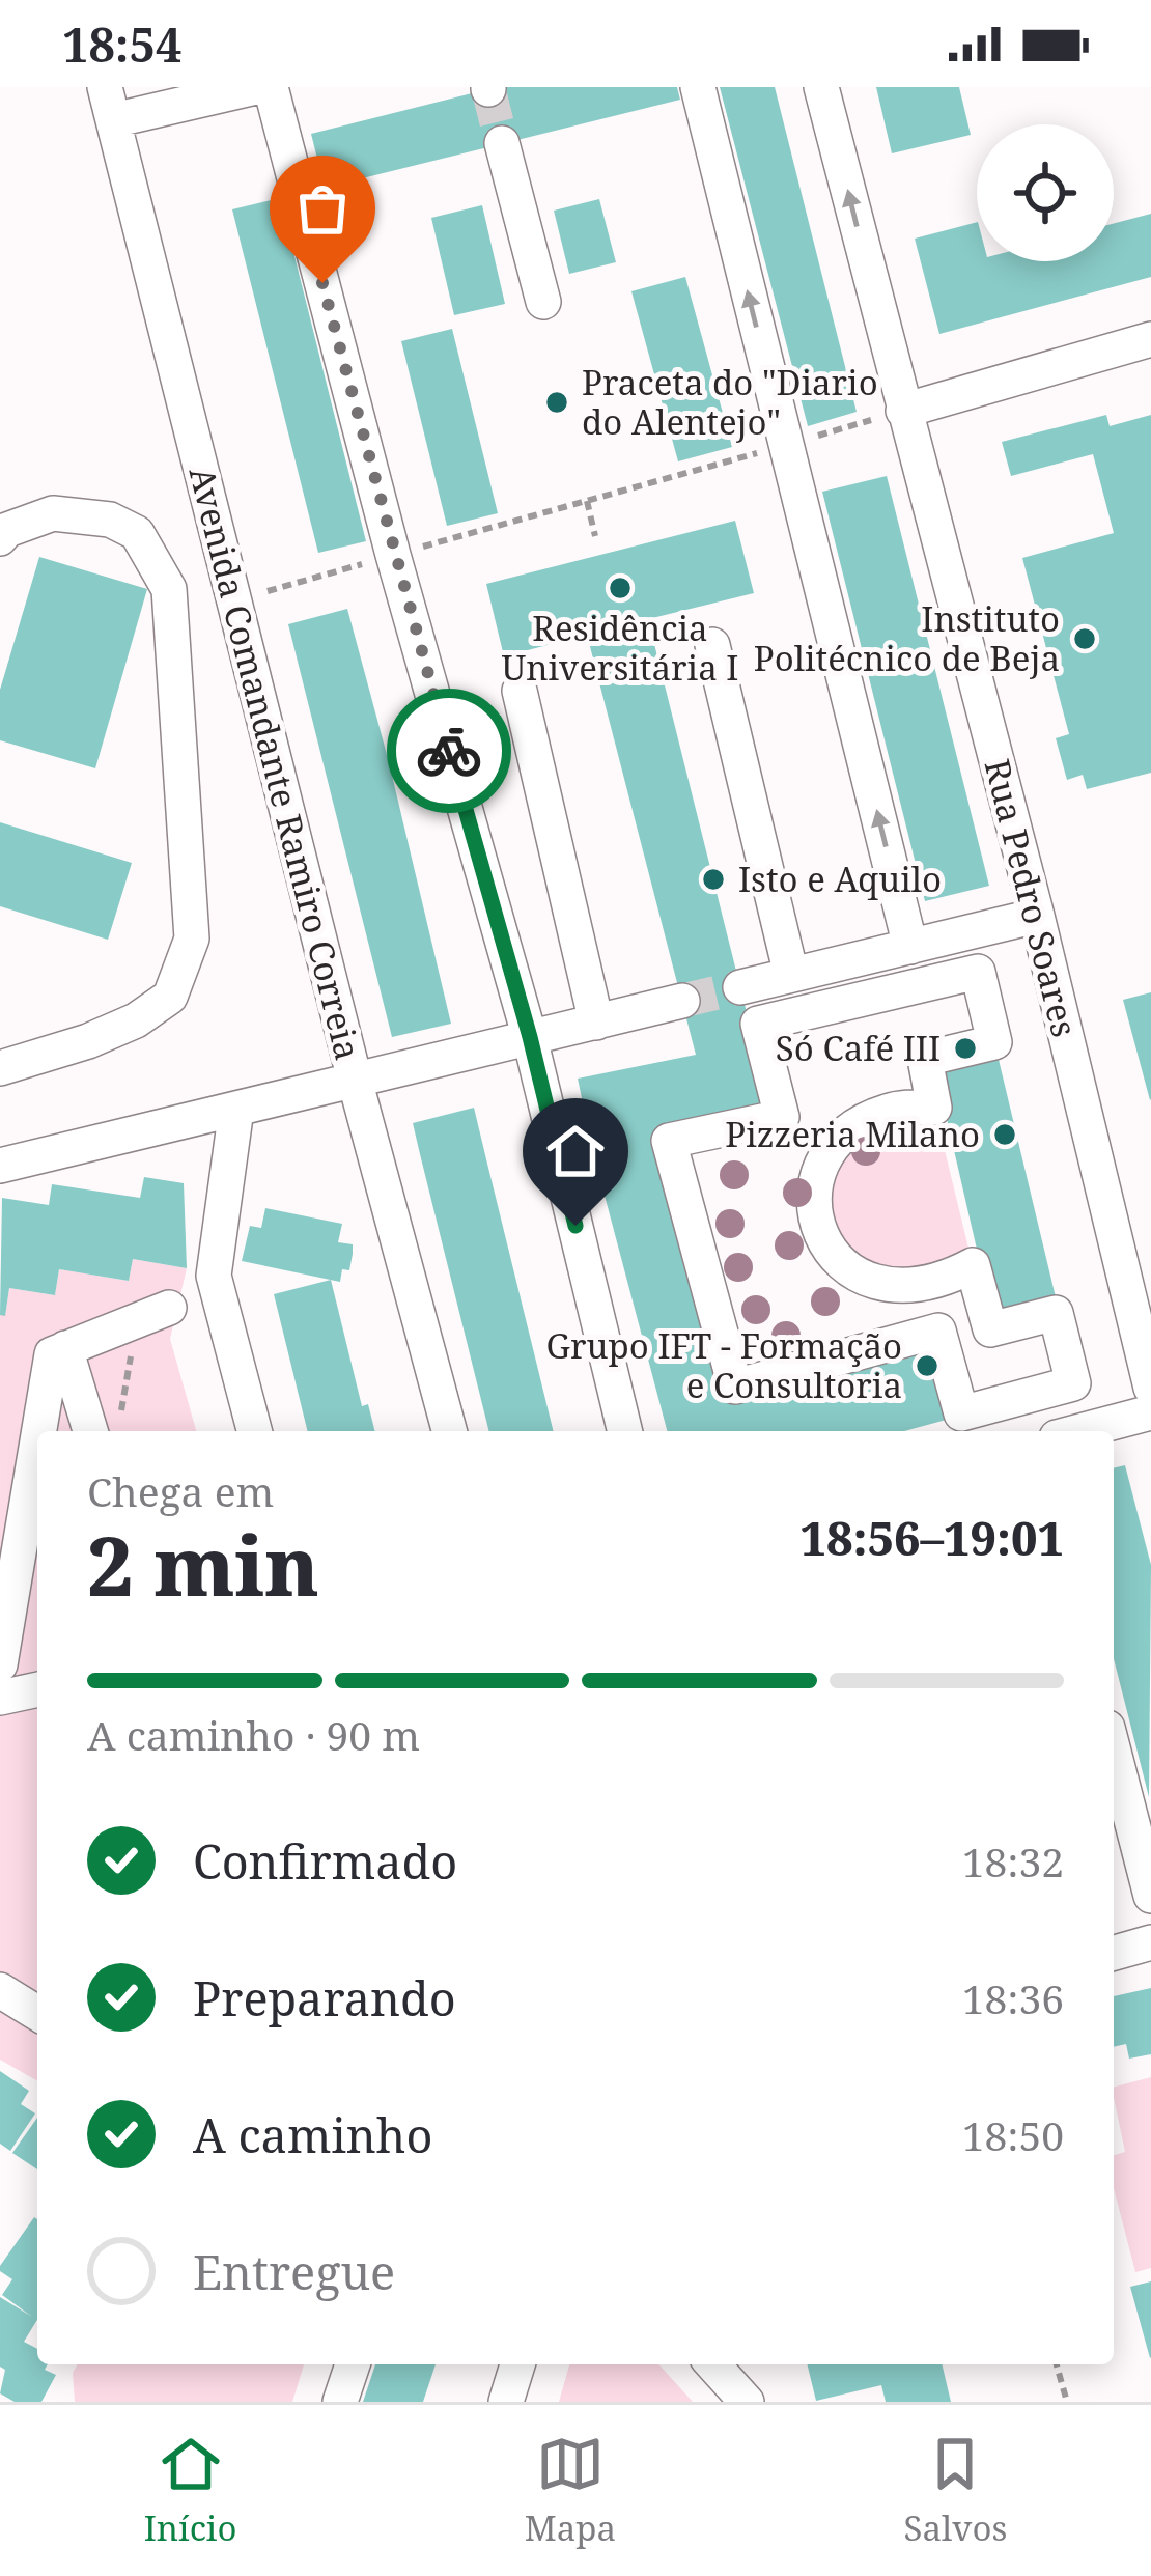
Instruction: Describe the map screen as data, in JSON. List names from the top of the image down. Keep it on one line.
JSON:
{"streets":{"street":["Avenida Comandante Ramiro Correia","Rua Pedro Soares"]},"places":["Praceta do \"Diario do Alentejo\"","Residência Universitária I","Instituto Politécnico de Beja","Isto e Aquilo","Só Café III","Pizzeria Milano","Grupo IFT - Formação e Consultoria"],"page":{"status":"18:54","heading":["2 min","Chega em","18:56–19:01"],"bar":"A caminho · 90 m","list":[["Confirmado","18:32"],["Preparando","18:36"],["A caminho","18:50"],"Entregue"],"tabs":["Início","Mapa","Salvos"]}}
